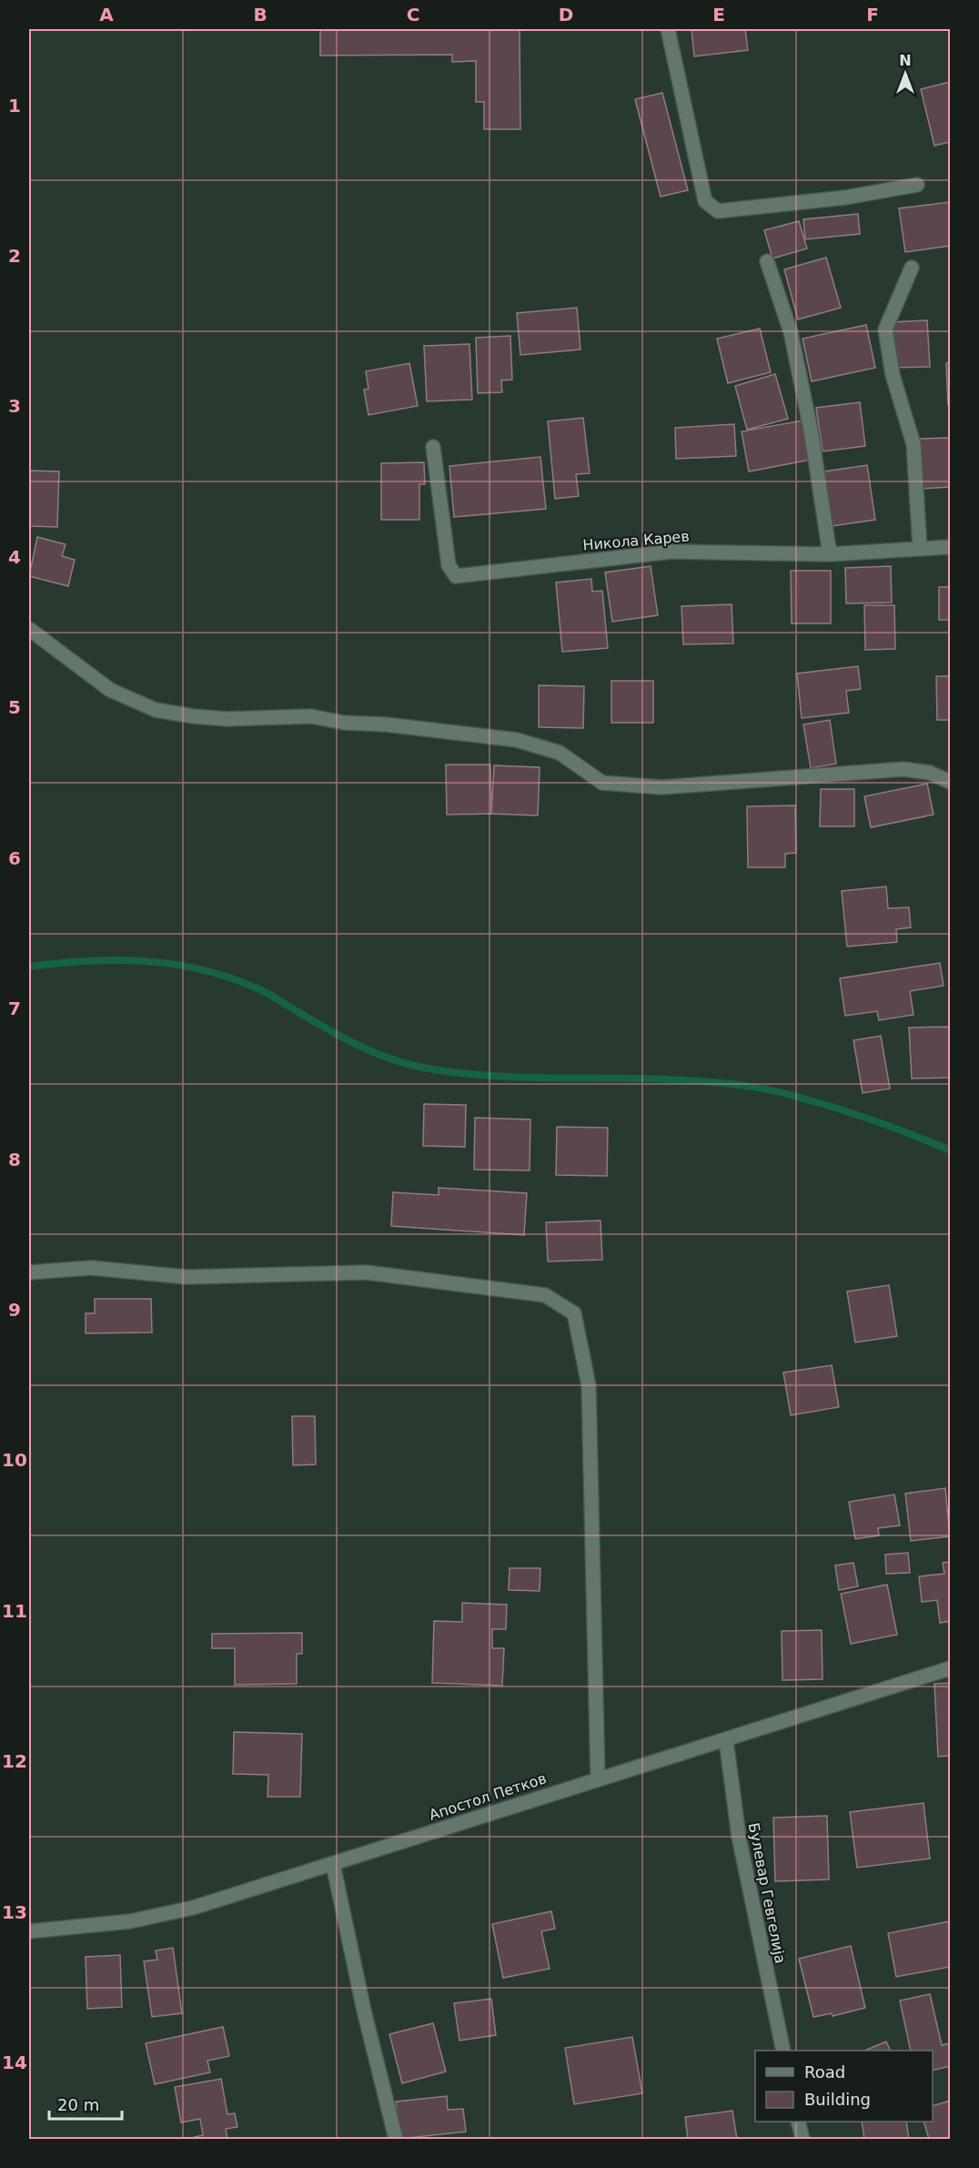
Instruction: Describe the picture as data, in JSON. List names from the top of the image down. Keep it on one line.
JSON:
{"streets":{"street":["Никола Карев","Апостол Петков","Булевар Гевгелија"]},"crossings":[["Апостол Петков","Булевар Гевгелија"]],"legend":["Road","Building"],"scale_bar":"20 m","north":"top","grid":{"columns":["A","B","C","D","E","F"],"rows":["1","2","3","4","5","6","7","8","9","10","11","12","13","14"]}}
